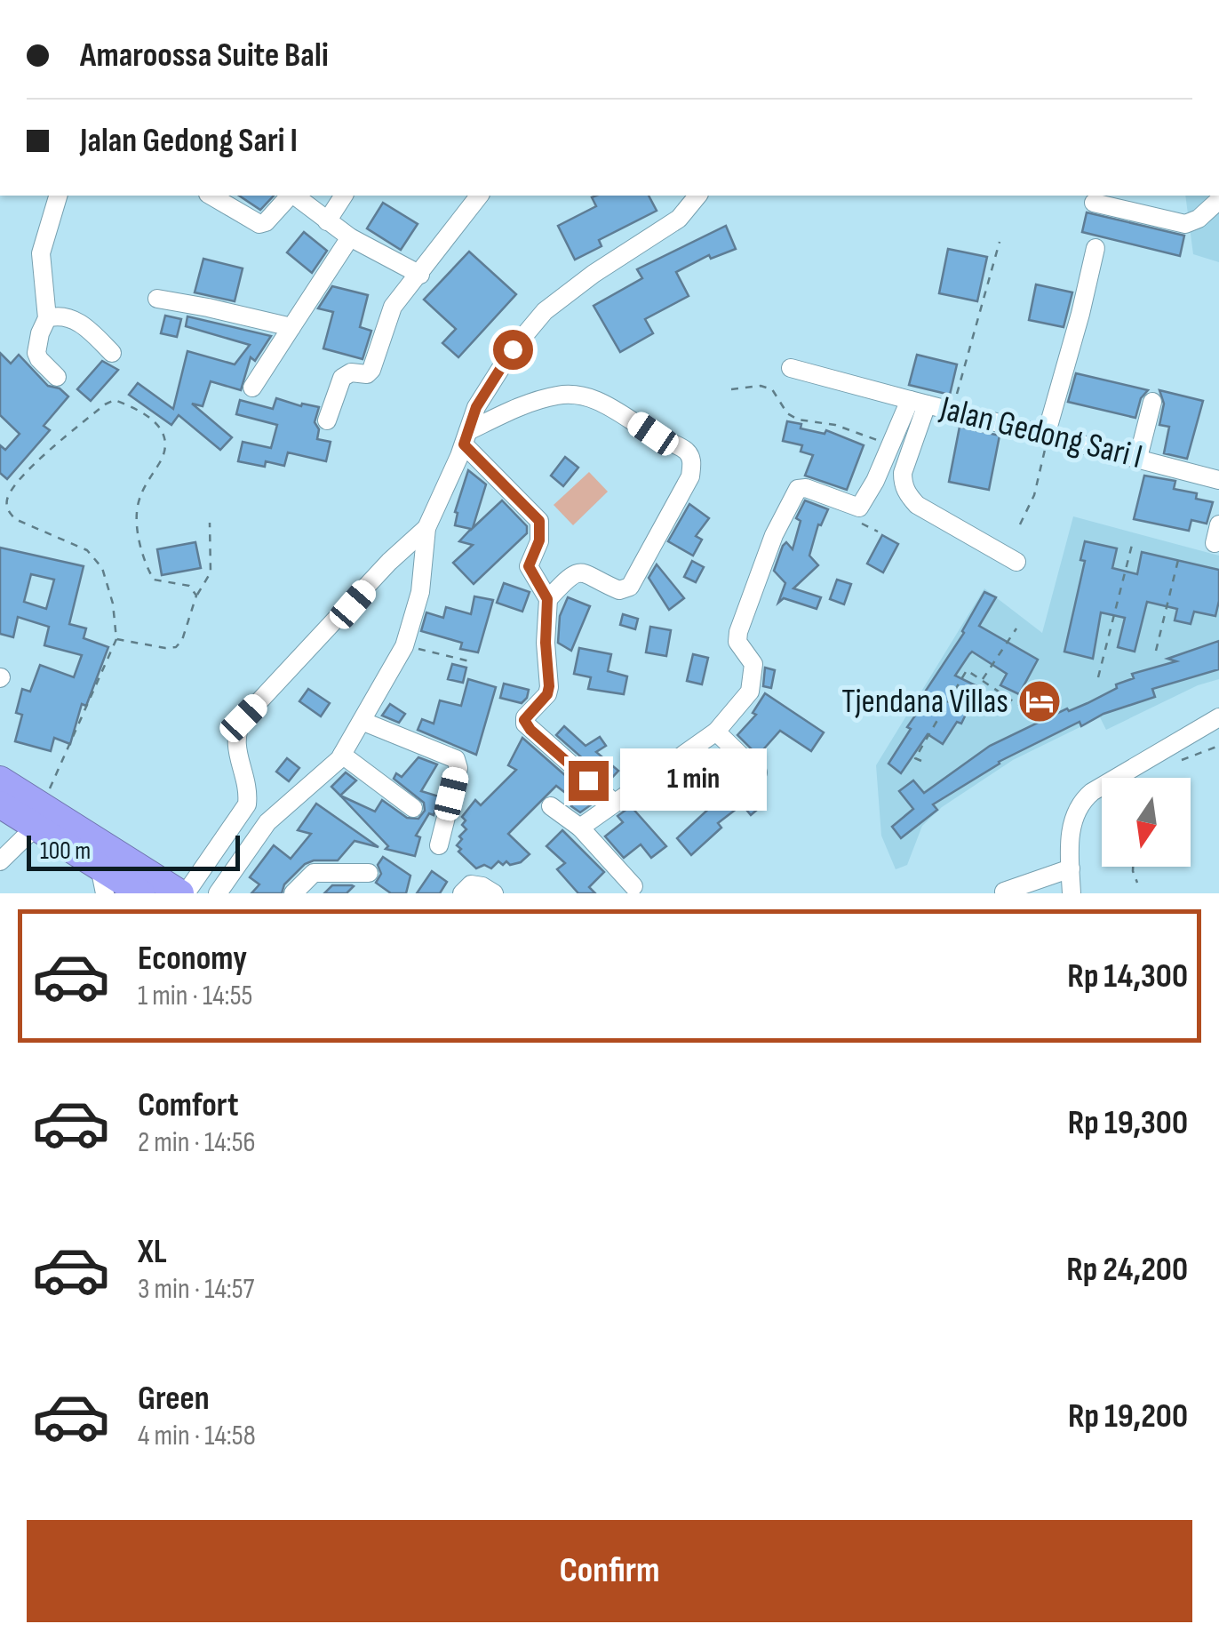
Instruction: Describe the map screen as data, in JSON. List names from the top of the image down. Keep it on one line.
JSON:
{"streets":{"street":["Jalan Gedong Sari I"]},"places":{"hotel":["Tjendana Villas"]},"scale_bar":"100 m","north":"bottom","page":{"banner":["Amaroossa Suite Bali","Jalan Gedong Sari I"],"bubble":"1 min","scale":"100 m","list":[{"name":"Economy","note":"1 min · 14:55","value":"Rp 14,300"},{"name":"Comfort","note":"2 min · 14:56","value":"Rp 19,300"},{"name":"XL","note":"3 min · 14:57","value":"Rp 24,200"},{"name":"Green","note":"4 min · 14:58","value":"Rp 19,200"}],"buttons":"Confirm"}}
